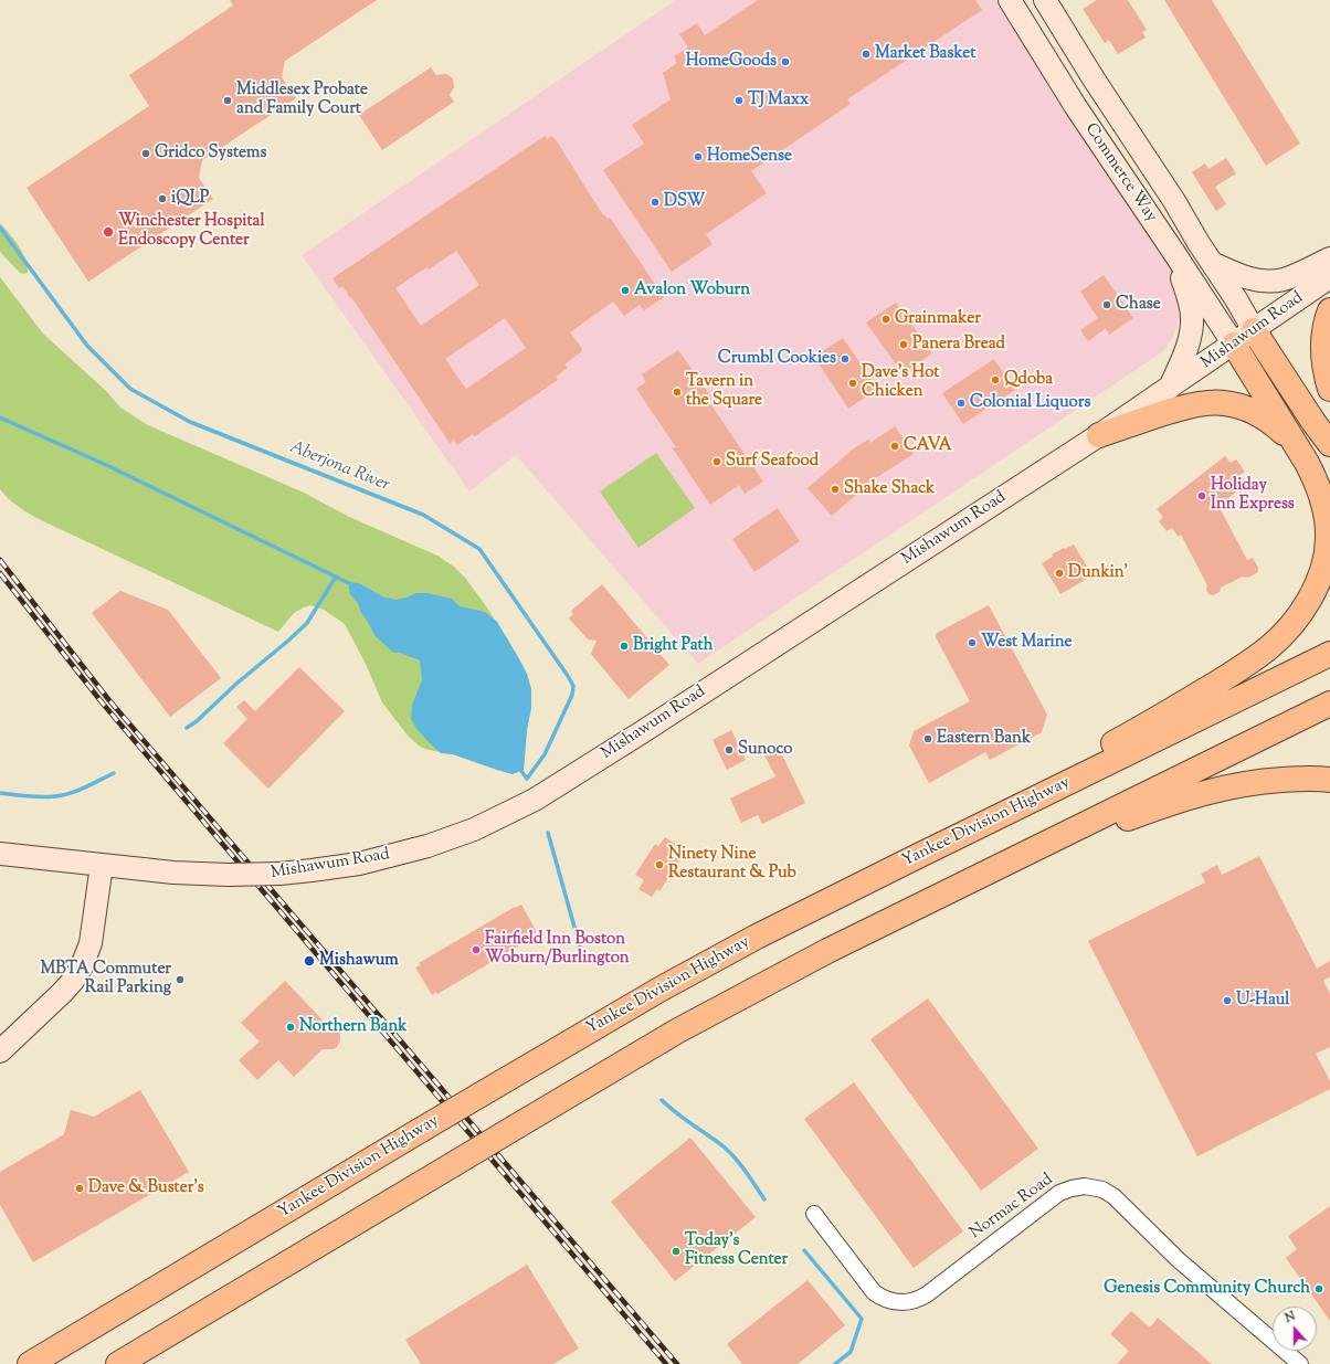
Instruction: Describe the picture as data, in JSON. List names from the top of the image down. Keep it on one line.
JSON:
{"streets":{"highway":["Yankee Division Highway"],"main road":["Commerce Way","Mishawum Road"],"street":["Normac Road"]},"crossings":[["Commerce Way","Mishawum Road"]],"water":["Aberjona River"],"places":["Market Basket","HomeGoods","Middlesex Probate and Family Court","TJ Maxx","Gridco Systems","HomeSense","iQLP","DSW","Winchester Hospital Endoscopy Center","Avalon Woburn","Chase","Grainmaker","Panera Bread","Crumbl Cookies","Qdoba","Dave's Hot Chicken","Tavern in the Square","Colonial Liquors","CAVA","Surf Seafood","Shake Shack","Holiday Inn Express","Dunkin'","West Marine","Bright Path","Eastern Bank","Sunoco","Ninety Nine Restaurant & Pub","Fairfield Inn Boston Woburn/Burlington","Mishawum","MBTA Commuter Rail Parking","U-Haul","Northern Bank","Dave & Buster's","Today's Fitness Center","Genesis Community Church"],"north":"top"}
